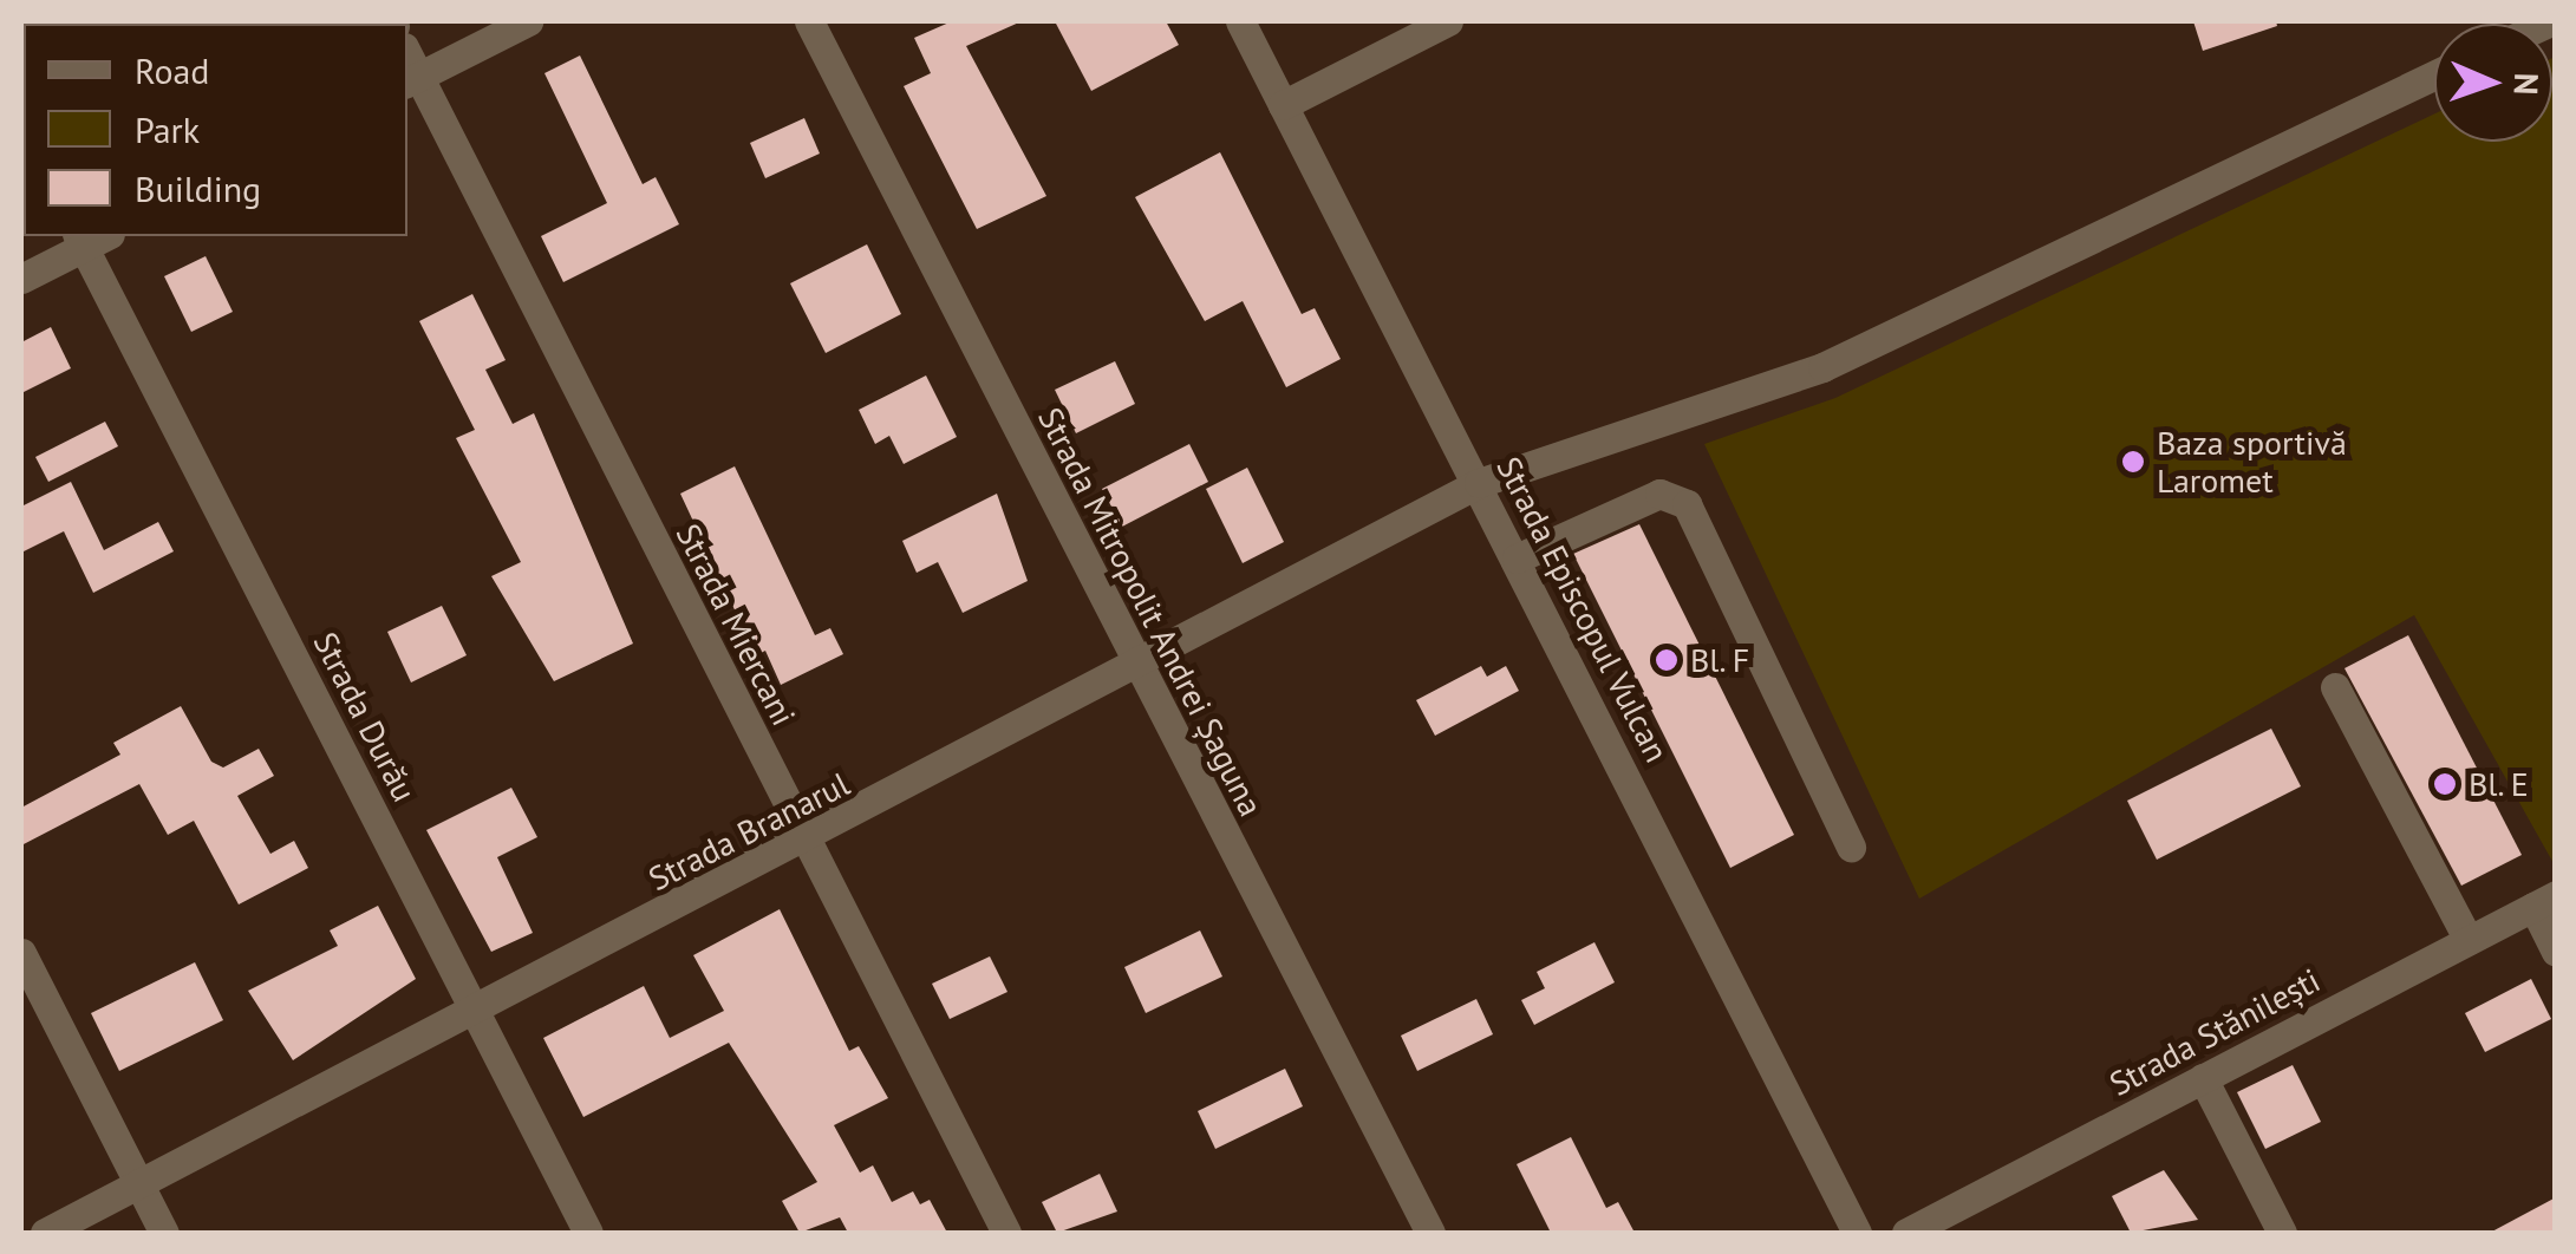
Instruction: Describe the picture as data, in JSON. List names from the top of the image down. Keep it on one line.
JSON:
{"streets":{"street":["Strada Episcopul Vulcan","Strada Mitropolit Andrei Șaguna","Strada Miercani","Strada Durău","Strada Branarul","Strada Stănilești"]},"crossings":[["Strada Episcopul Vulcan","Strada Branarul"],["Strada Mitropolit Andrei Șaguna","Strada Branarul"],["Strada Miercani","Strada Branarul"],["Strada Durău","Strada Branarul"]],"places":["Baza sportivă Laromet","Bl. F","Bl. E"],"legend":["Road","Park","Building"],"north":"right"}
